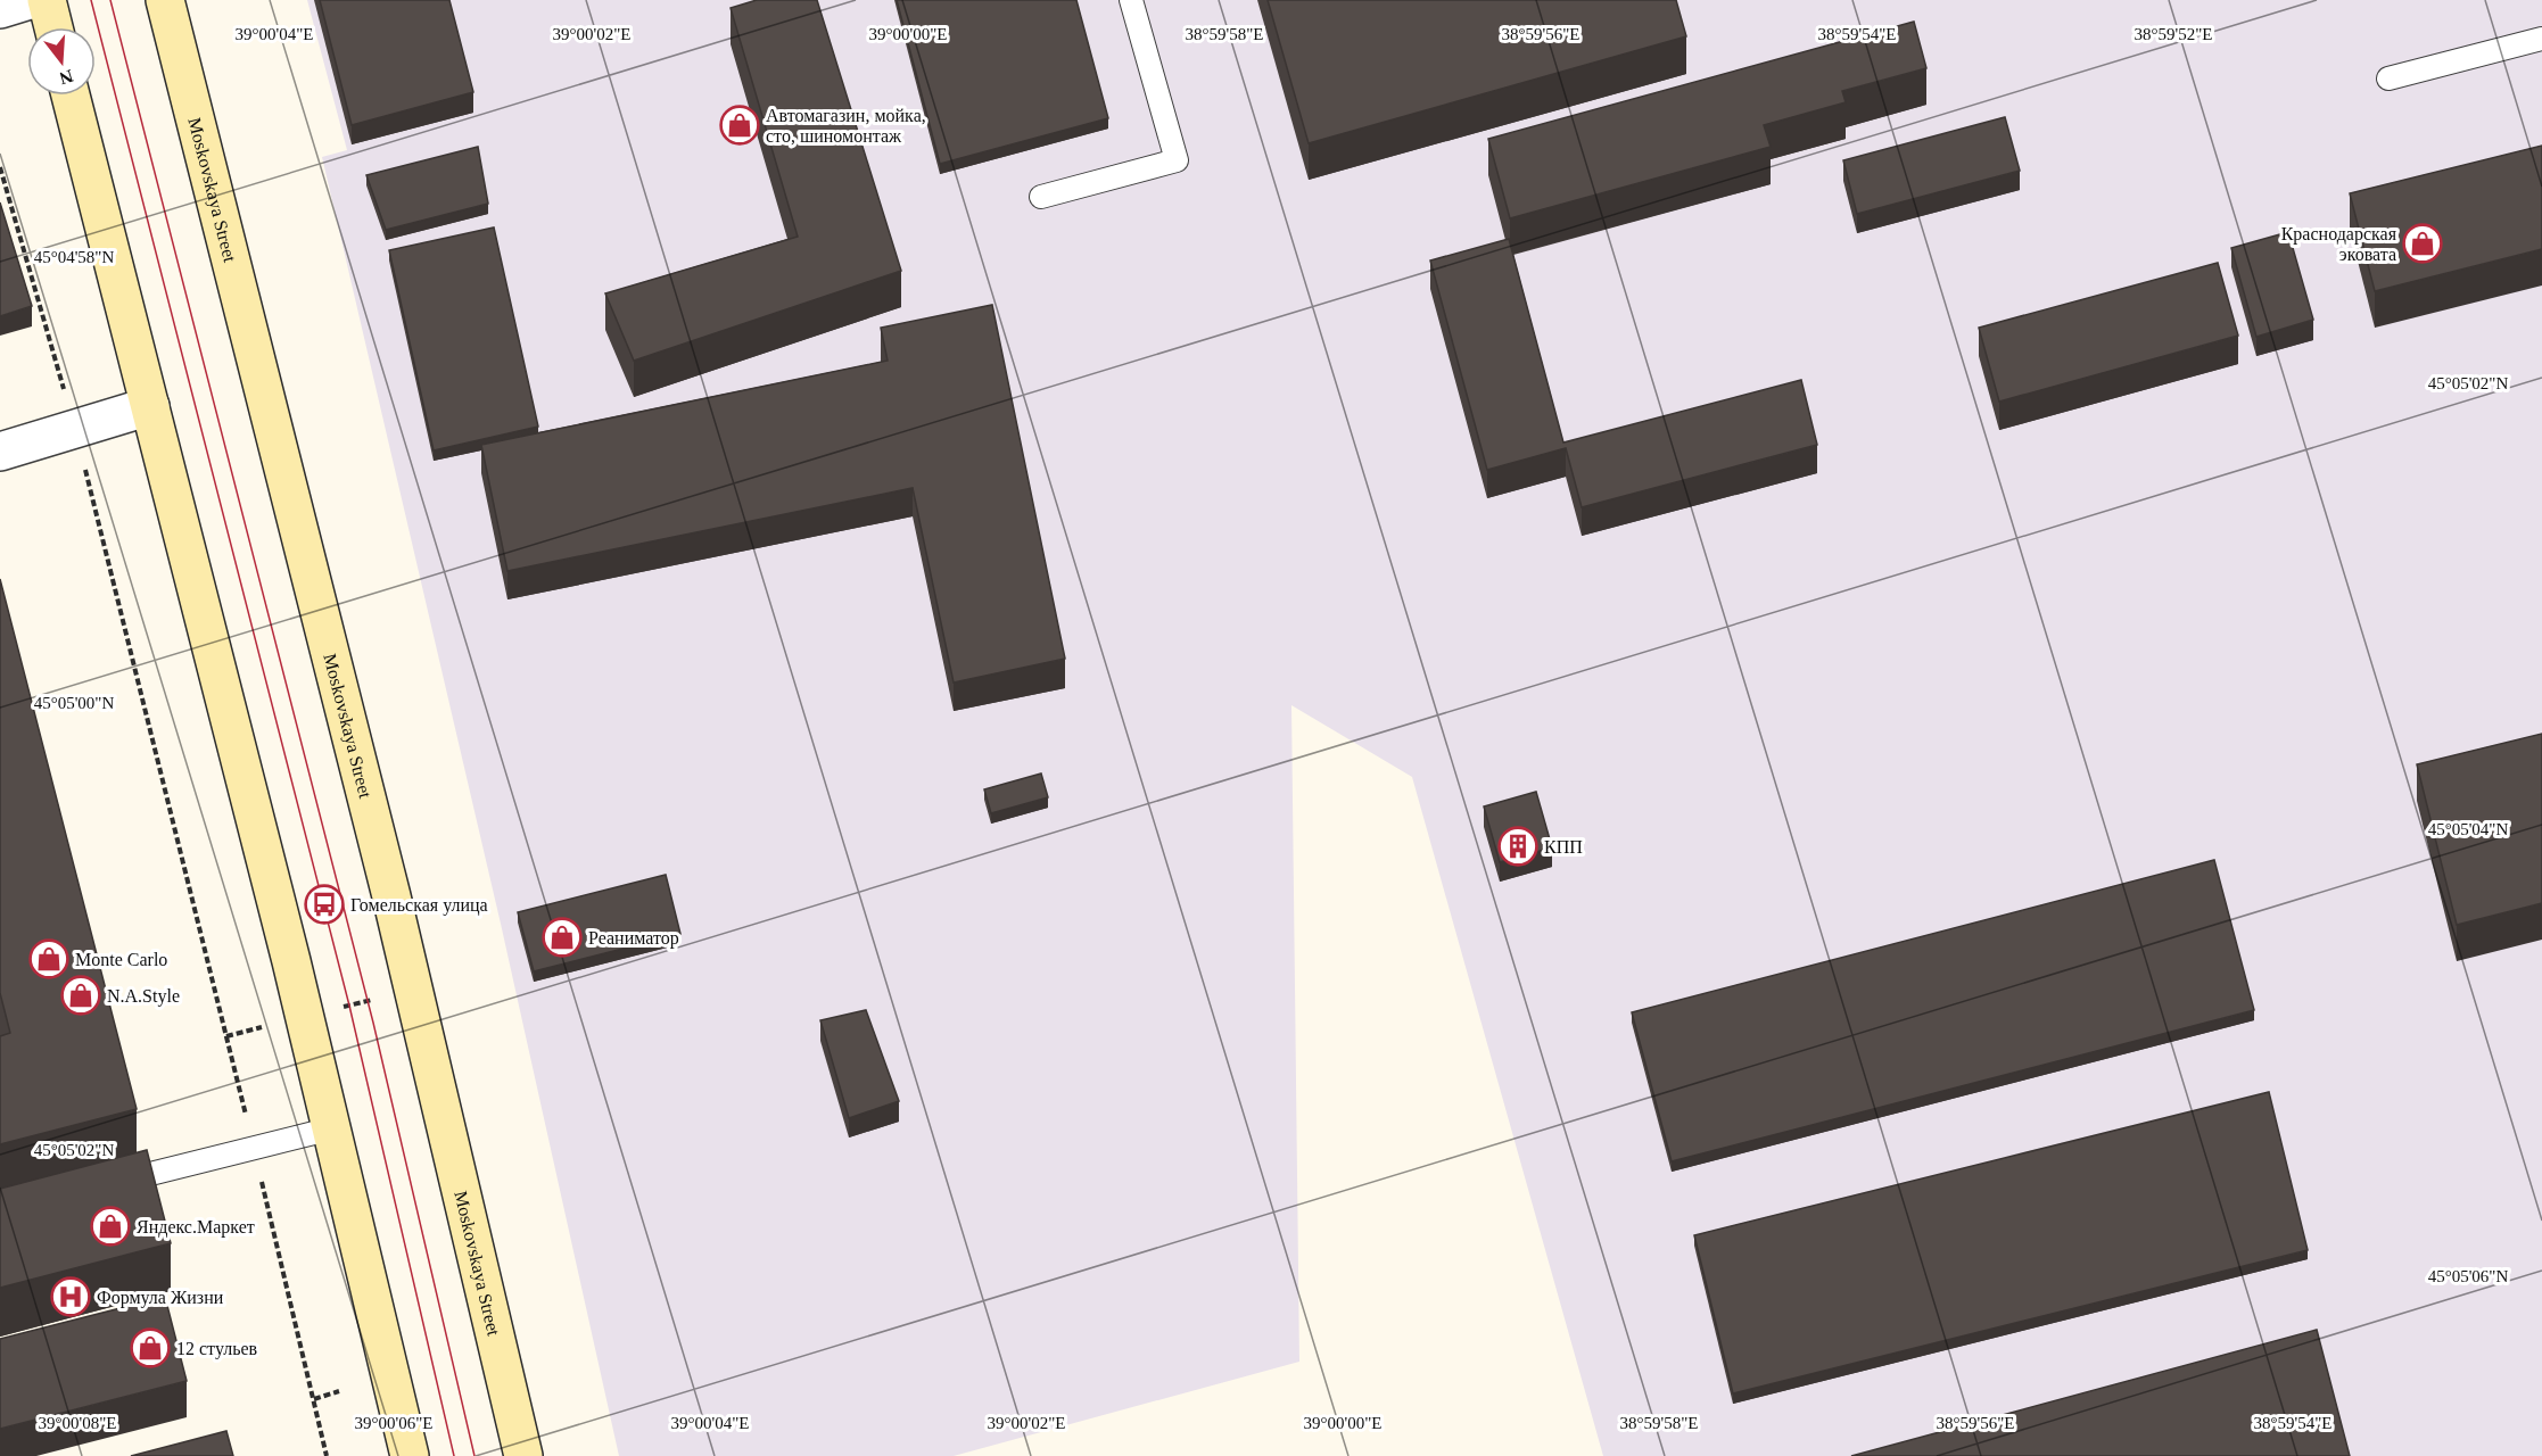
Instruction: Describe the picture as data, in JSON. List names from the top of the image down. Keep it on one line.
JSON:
{"streets":{"street":["Moskovskaya Street"]},"places":{"shop":["Автомагазин, мойка, сто, шиномонтаж","Краснодарская эковата","Реаниматор","Monte Carlo","N.A.Style","Яндекс.Маркет","12 стульев"],"building":["КПП"],"bus stop":["Гомельская улица"],"hospital":["Формула Жизни"]},"north":"bottom","coordinates":["39°00'04\"E","39°00'02\"E","39°00'00\"E","38°59'58\"E","38°59'56\"E","38°59'54\"E","38°59'52\"E","45°04'58\"N","45°05'02\"N","45°05'00\"N","45°05'04\"N","45°05'06\"N","39°00'08\"E","39°00'06\"E"]}
